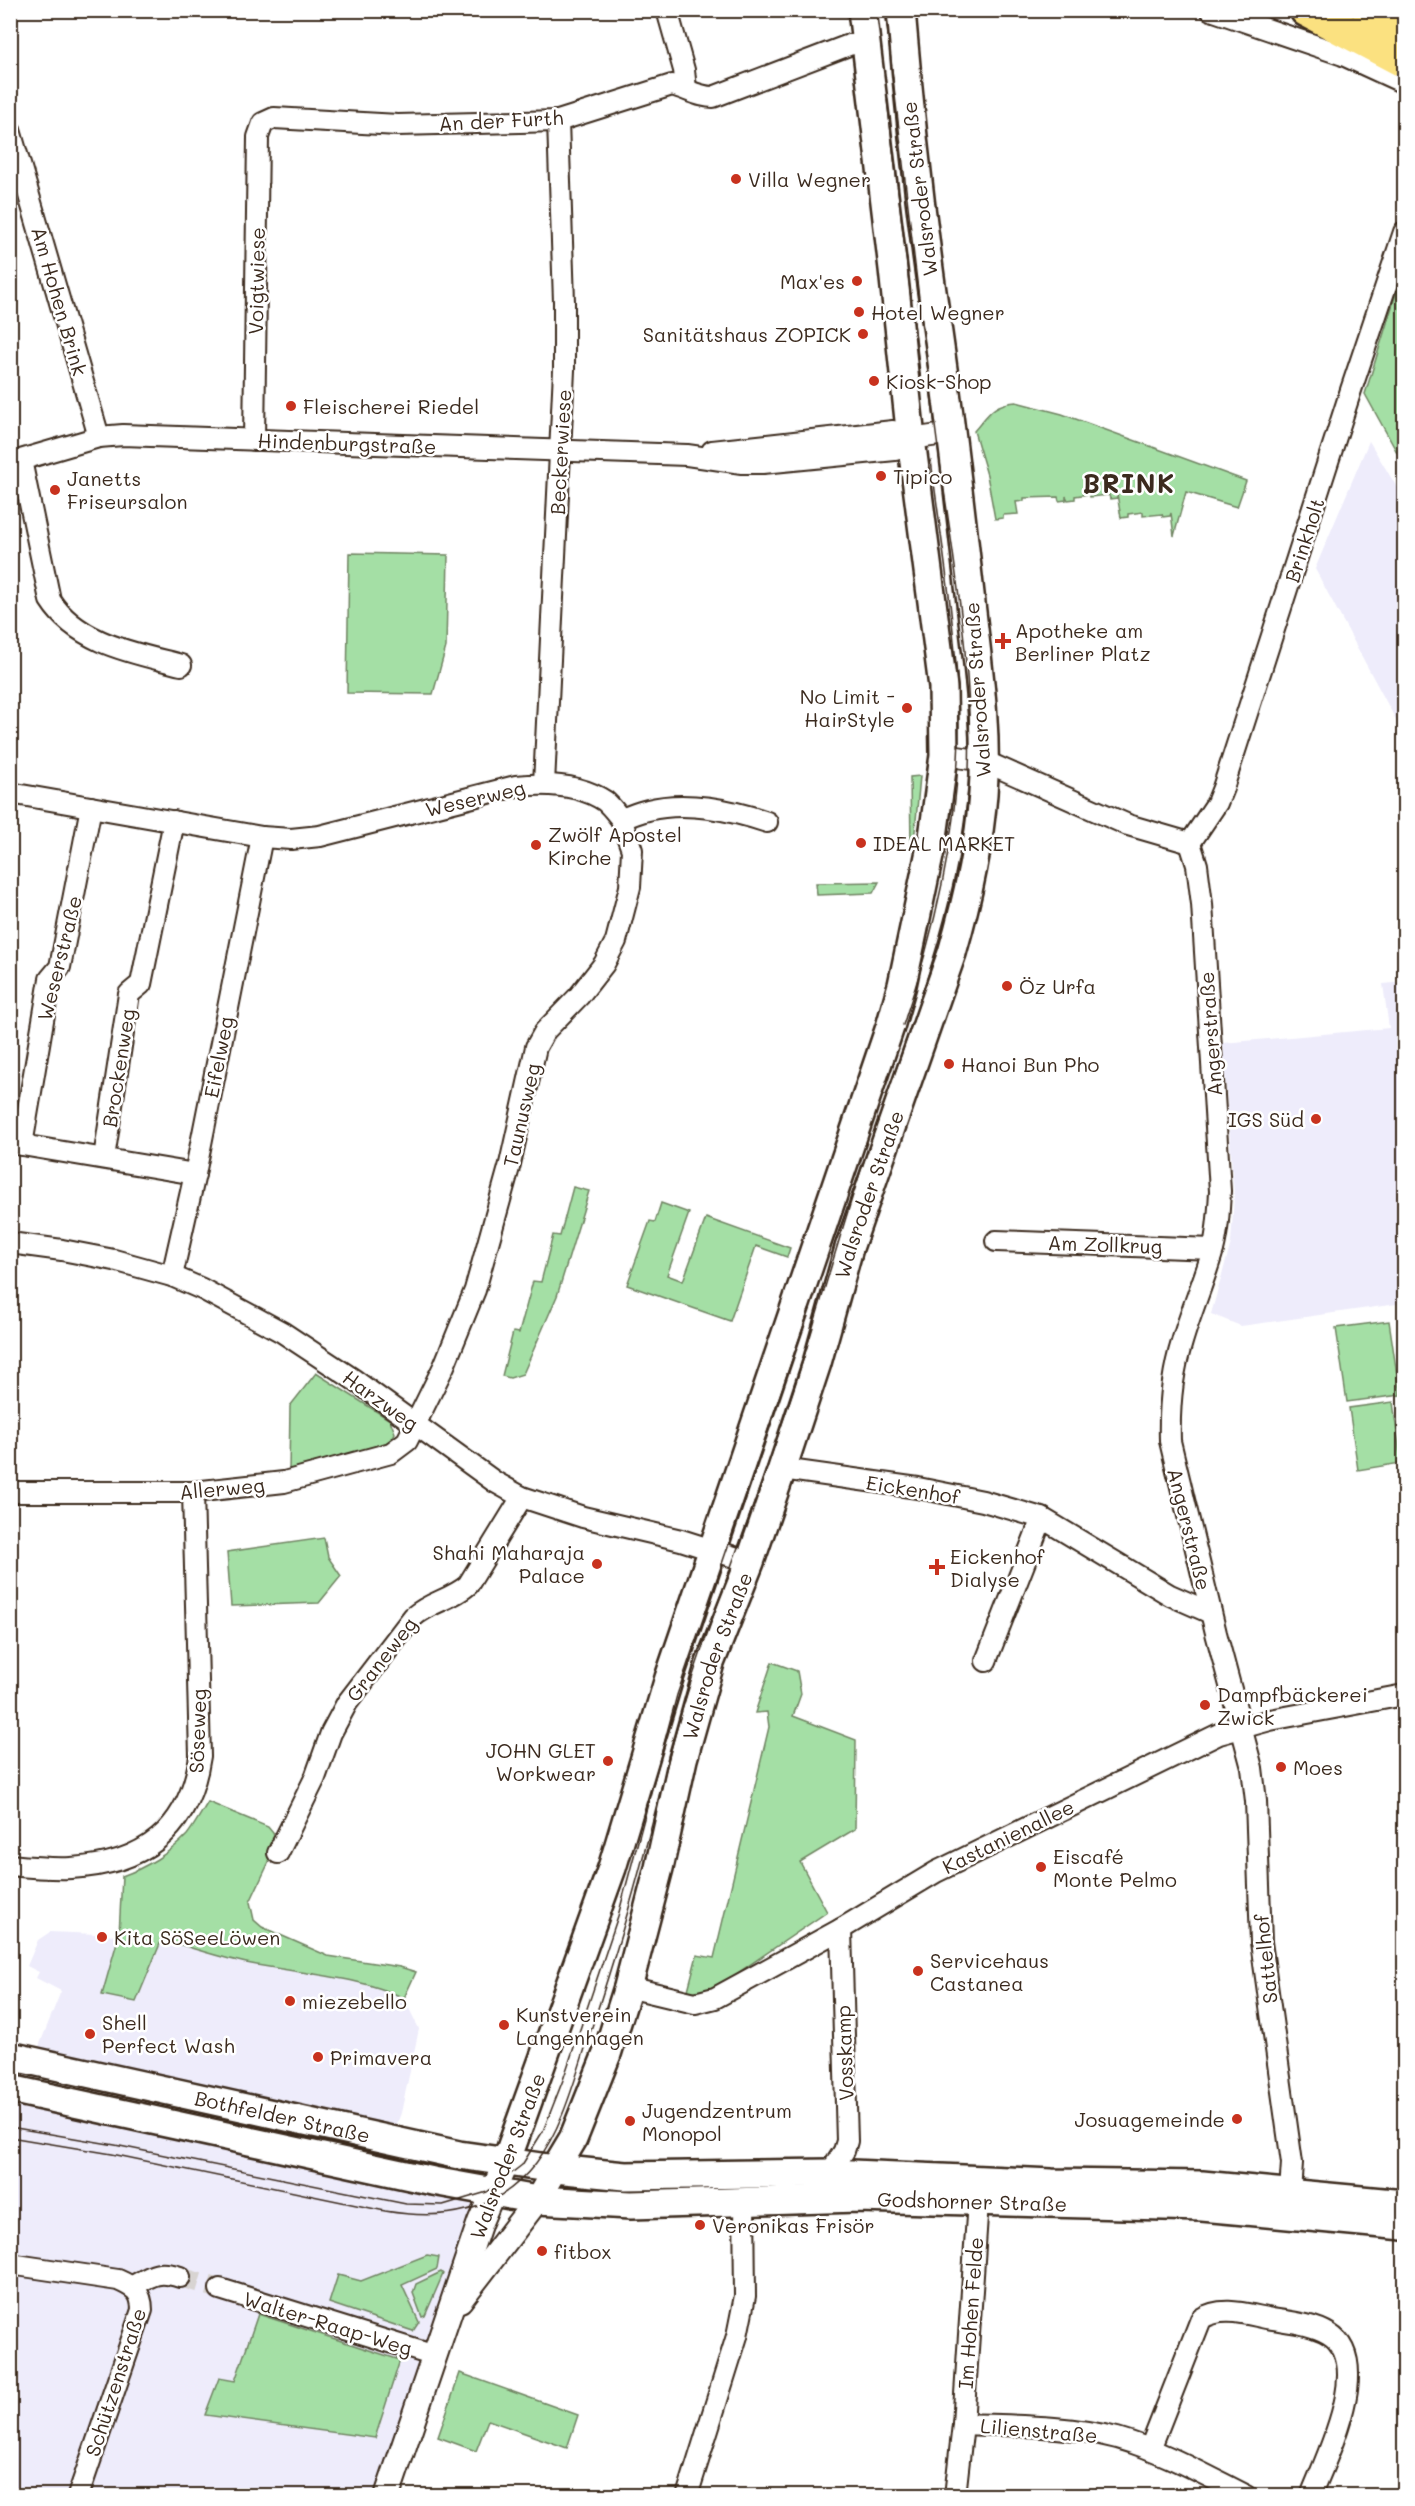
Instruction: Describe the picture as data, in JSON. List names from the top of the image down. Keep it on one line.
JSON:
{"streets":{"main road":["Walsroder Straße","Bothfelder Straße","Godshorner Straße"],"street":["An der Furth","Voigtwiese","Am Hohen Brink","Hindenburgstraße","Beckerwiese","Brinkholt","Weserweg","Weserstraße","Angerstraße","Eifelweg","Brockenweg","Taunusweg","Am Zollkrug","Harzweg","Allerweg","Eickenhof","Graneweg","Söseweg","Kastanienallee","Sattelhof","Vosskamp","Im Hohen Felde","Walter-Raap-Weg","Schützenstraße","Lilienstraße"]},"crossings":[["An der Furth","Walsroder Straße"],["An der Furth","Voigtwiese"],["An der Furth","Beckerwiese"],["Walsroder Straße","Hindenburgstraße"],["Walsroder Straße","Harzweg"],["Walsroder Straße","Eickenhof"],["Walsroder Straße","Kastanienallee"],["Walsroder Straße","Bothfelder Straße"],["Walsroder Straße","Godshorner Straße"],["Walsroder Straße","Walter-Raap-Weg"],["Voigtwiese","Hindenburgstraße"],["Am Hohen Brink","Hindenburgstraße"],["Hindenburgstraße","Beckerwiese"],["Beckerwiese","Weserweg"],["Brinkholt","Angerstraße"],["Weserweg","Weserstraße"],["Weserweg","Eifelweg"],["Weserweg","Brockenweg"],["Weserweg","Taunusweg"],["Angerstraße","Am Zollkrug"],["Angerstraße","Eickenhof"],["Angerstraße","Kastanienallee"],["Angerstraße","Sattelhof"],["Eifelweg","Harzweg"],["Taunusweg","Harzweg"],["Taunusweg","Allerweg"],["Harzweg","Allerweg"],["Harzweg","Graneweg"],["Allerweg","Söseweg"],["Kastanienallee","Sattelhof"],["Kastanienallee","Vosskamp"],["Sattelhof","Godshorner Straße"],["Vosskamp","Godshorner Straße"],["Bothfelder Straße","Godshorner Straße"],["Godshorner Straße","Im Hohen Felde"],["Im Hohen Felde","Lilienstraße"]],"districts":["BRINK"],"places":{"other":["Villa Wegner","Max'es","Hotel Wegner","Sanitätshaus ZOPICK","Kiosk-Shop","Fleischerei Riedel","Tipico","Janetts Friseursalon","No Limit - HairStyle","IDEAL MARKET","Zwölf Apostel Kirche","Öz Urfa","Hanoi Bun Pho","IGS Süd","Shahi Maharaja Palace","Dampfbäckerei Zwick","JOHN GLET Workwear","Moes","Eiscafé Monte Pelmo","Kita SöSeeLöwen","Servicehaus Castanea","miezebello","Kunstverein Langenhagen","Shell Perfect Wash","Primavera","Josuagemeinde","Jugendzentrum Monopol","Veronikas Frisör","fitbox"],"health":["Apotheke am Berliner Platz","Eickenhof Dialyse"]}}
